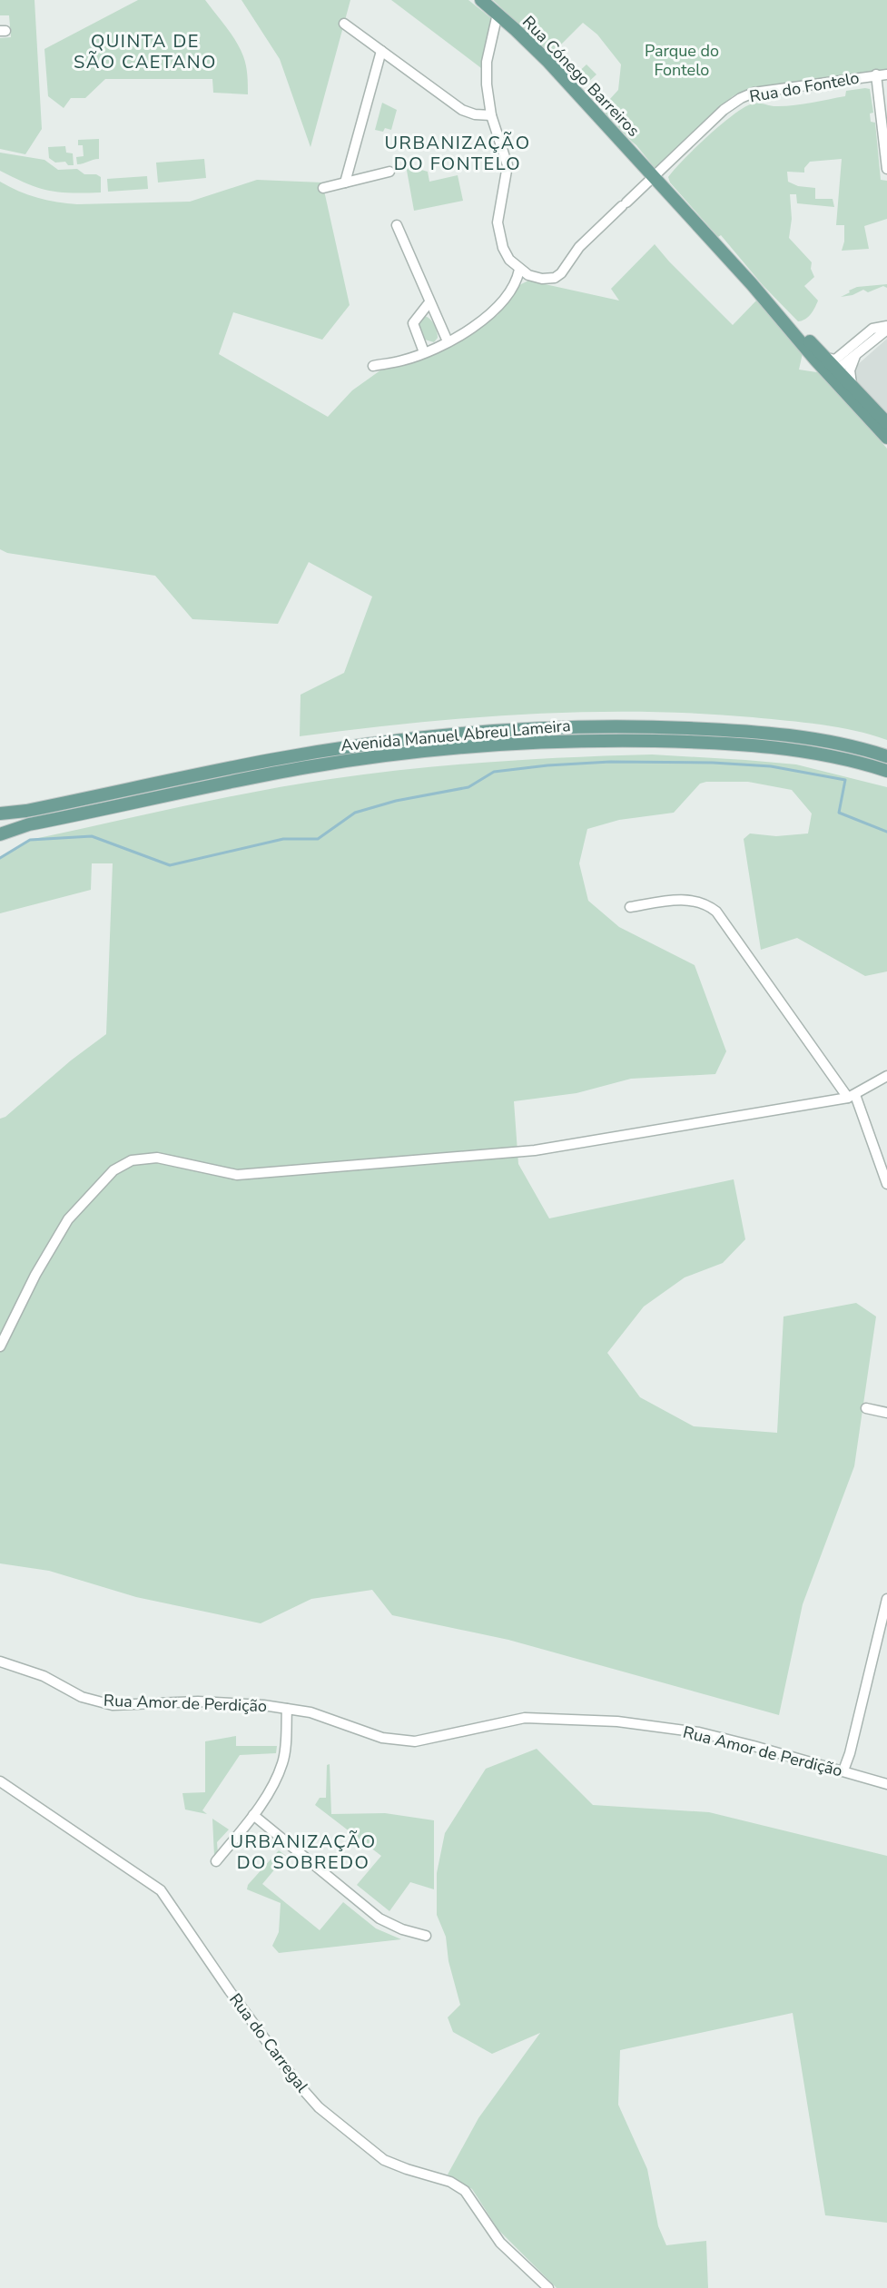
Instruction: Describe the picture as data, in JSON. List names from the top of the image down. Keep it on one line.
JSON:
{"streets":{"main road":["Rua Cónego Barreiros","Avenida Manuel Abreu Lameira"],"street":["Rua do Fontelo","Rua Amor de Perdição","Rua do Carregal"]},"crossings":[["Rua Cónego Barreiros","Rua do Fontelo"]],"districts":["QUINTA DE SÃO CAETANO","URBANIZAÇÃO DO FONTELO","URBANIZAÇÃO DO SOBREDO"],"parks":["Parque do Fontelo"]}
